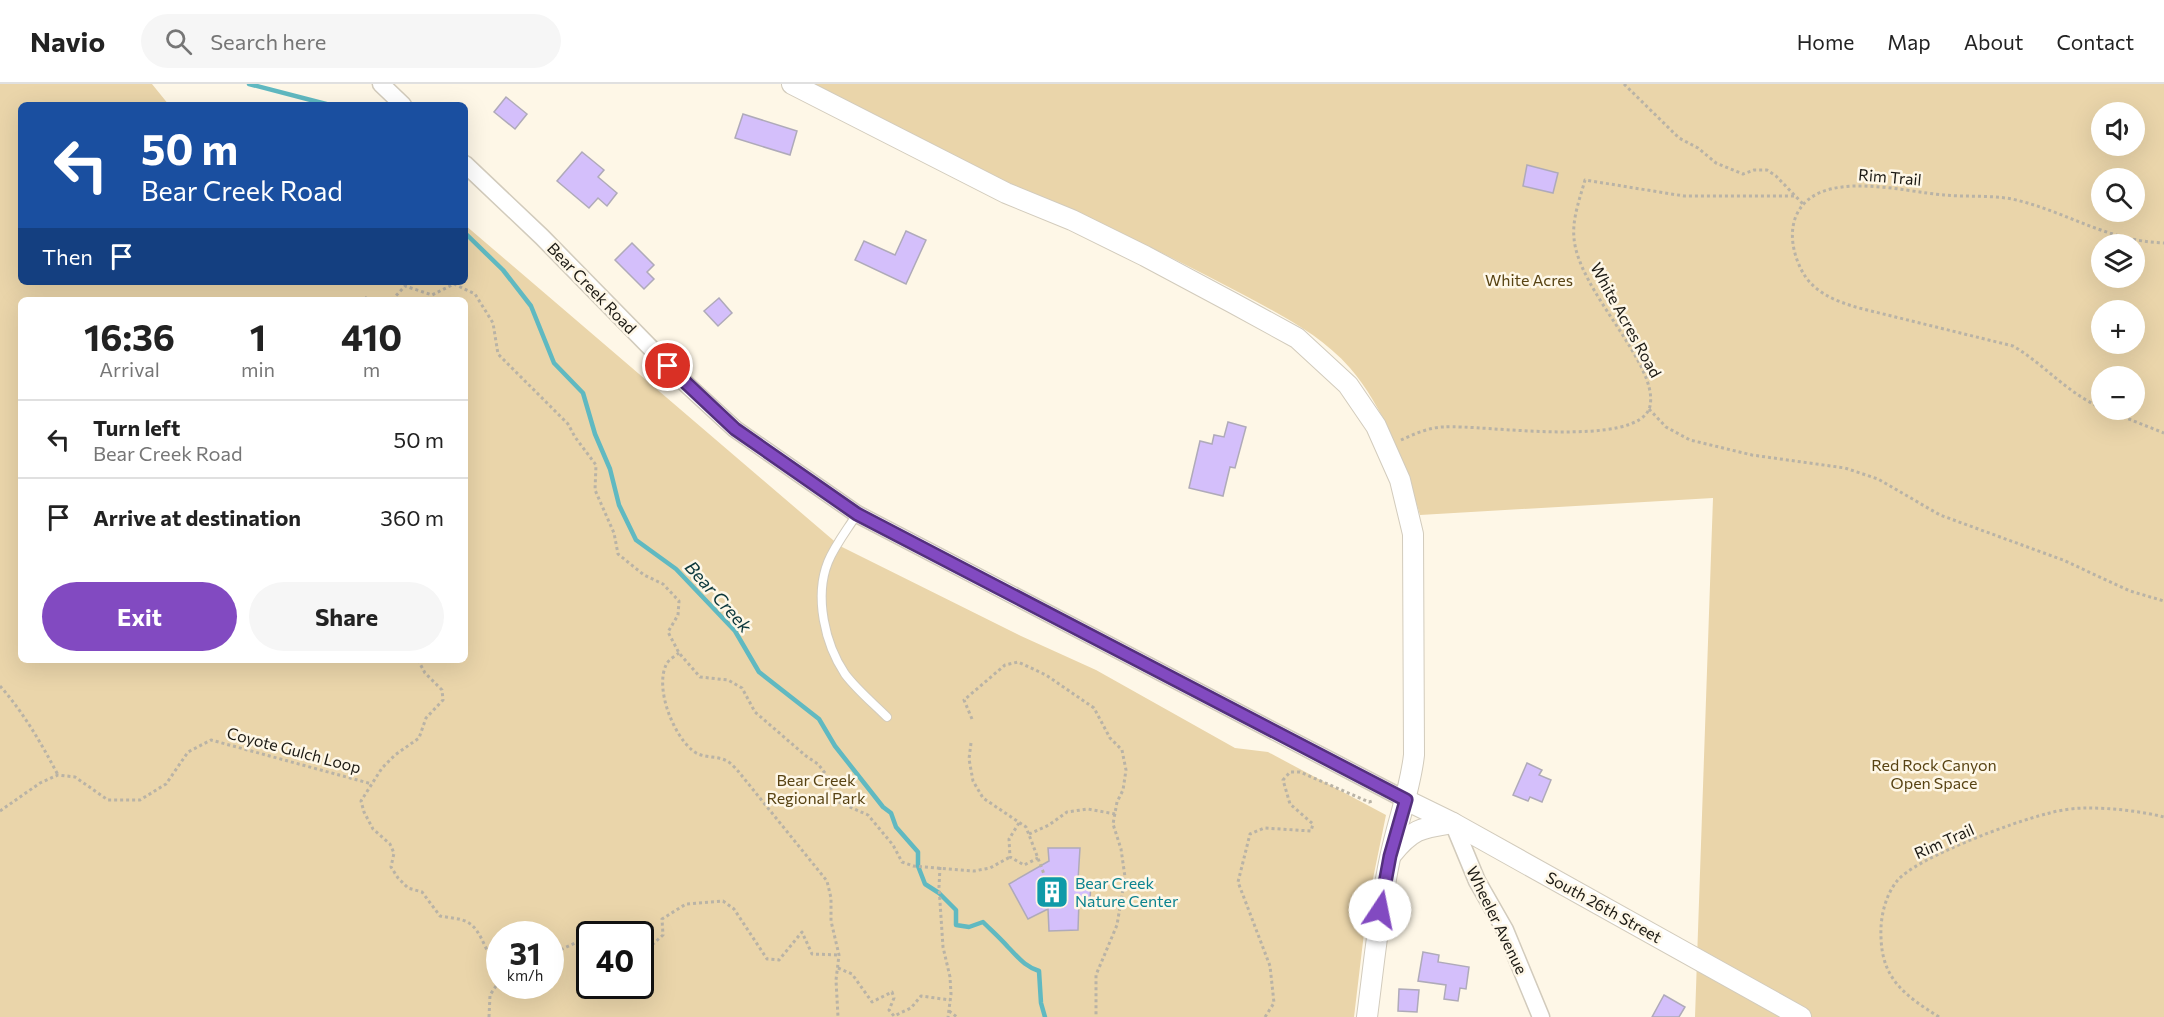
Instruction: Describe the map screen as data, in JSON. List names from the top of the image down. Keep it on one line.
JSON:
{"streets":{"street":["Bear Creek Road","South 26th Street","Wheeler Avenue"],"path":["Rim Trail","White Acres Road","Coyote Gulch Loop"]},"crossings":[["Bear Creek Road","South 26th Street"],["South 26th Street","Wheeler Avenue"]],"water":["Bear Creek"],"parks":["White Acres","Red Rock Canyon Open Space","Bear Creek Regional Park"],"places":{"building":["Bear Creek Nature Center"]},"page":{"header":"Navio","search":"Search here","nav":["Home","Map","About","Contact"],"map_buttons":["+","−"],"turn":["50 m","Bear Creek Road"],"then":"Then","eta":["16:36","Arrival","1","min","410","m"],"list":[{"name":"Turn left","note":"Bear Creek Road","value":"50 m"},{"name":"Arrive at destination","value":"360 m"}],"buttons":["Exit","Share"],"speed":"31 km/h","limit":"40"}}
